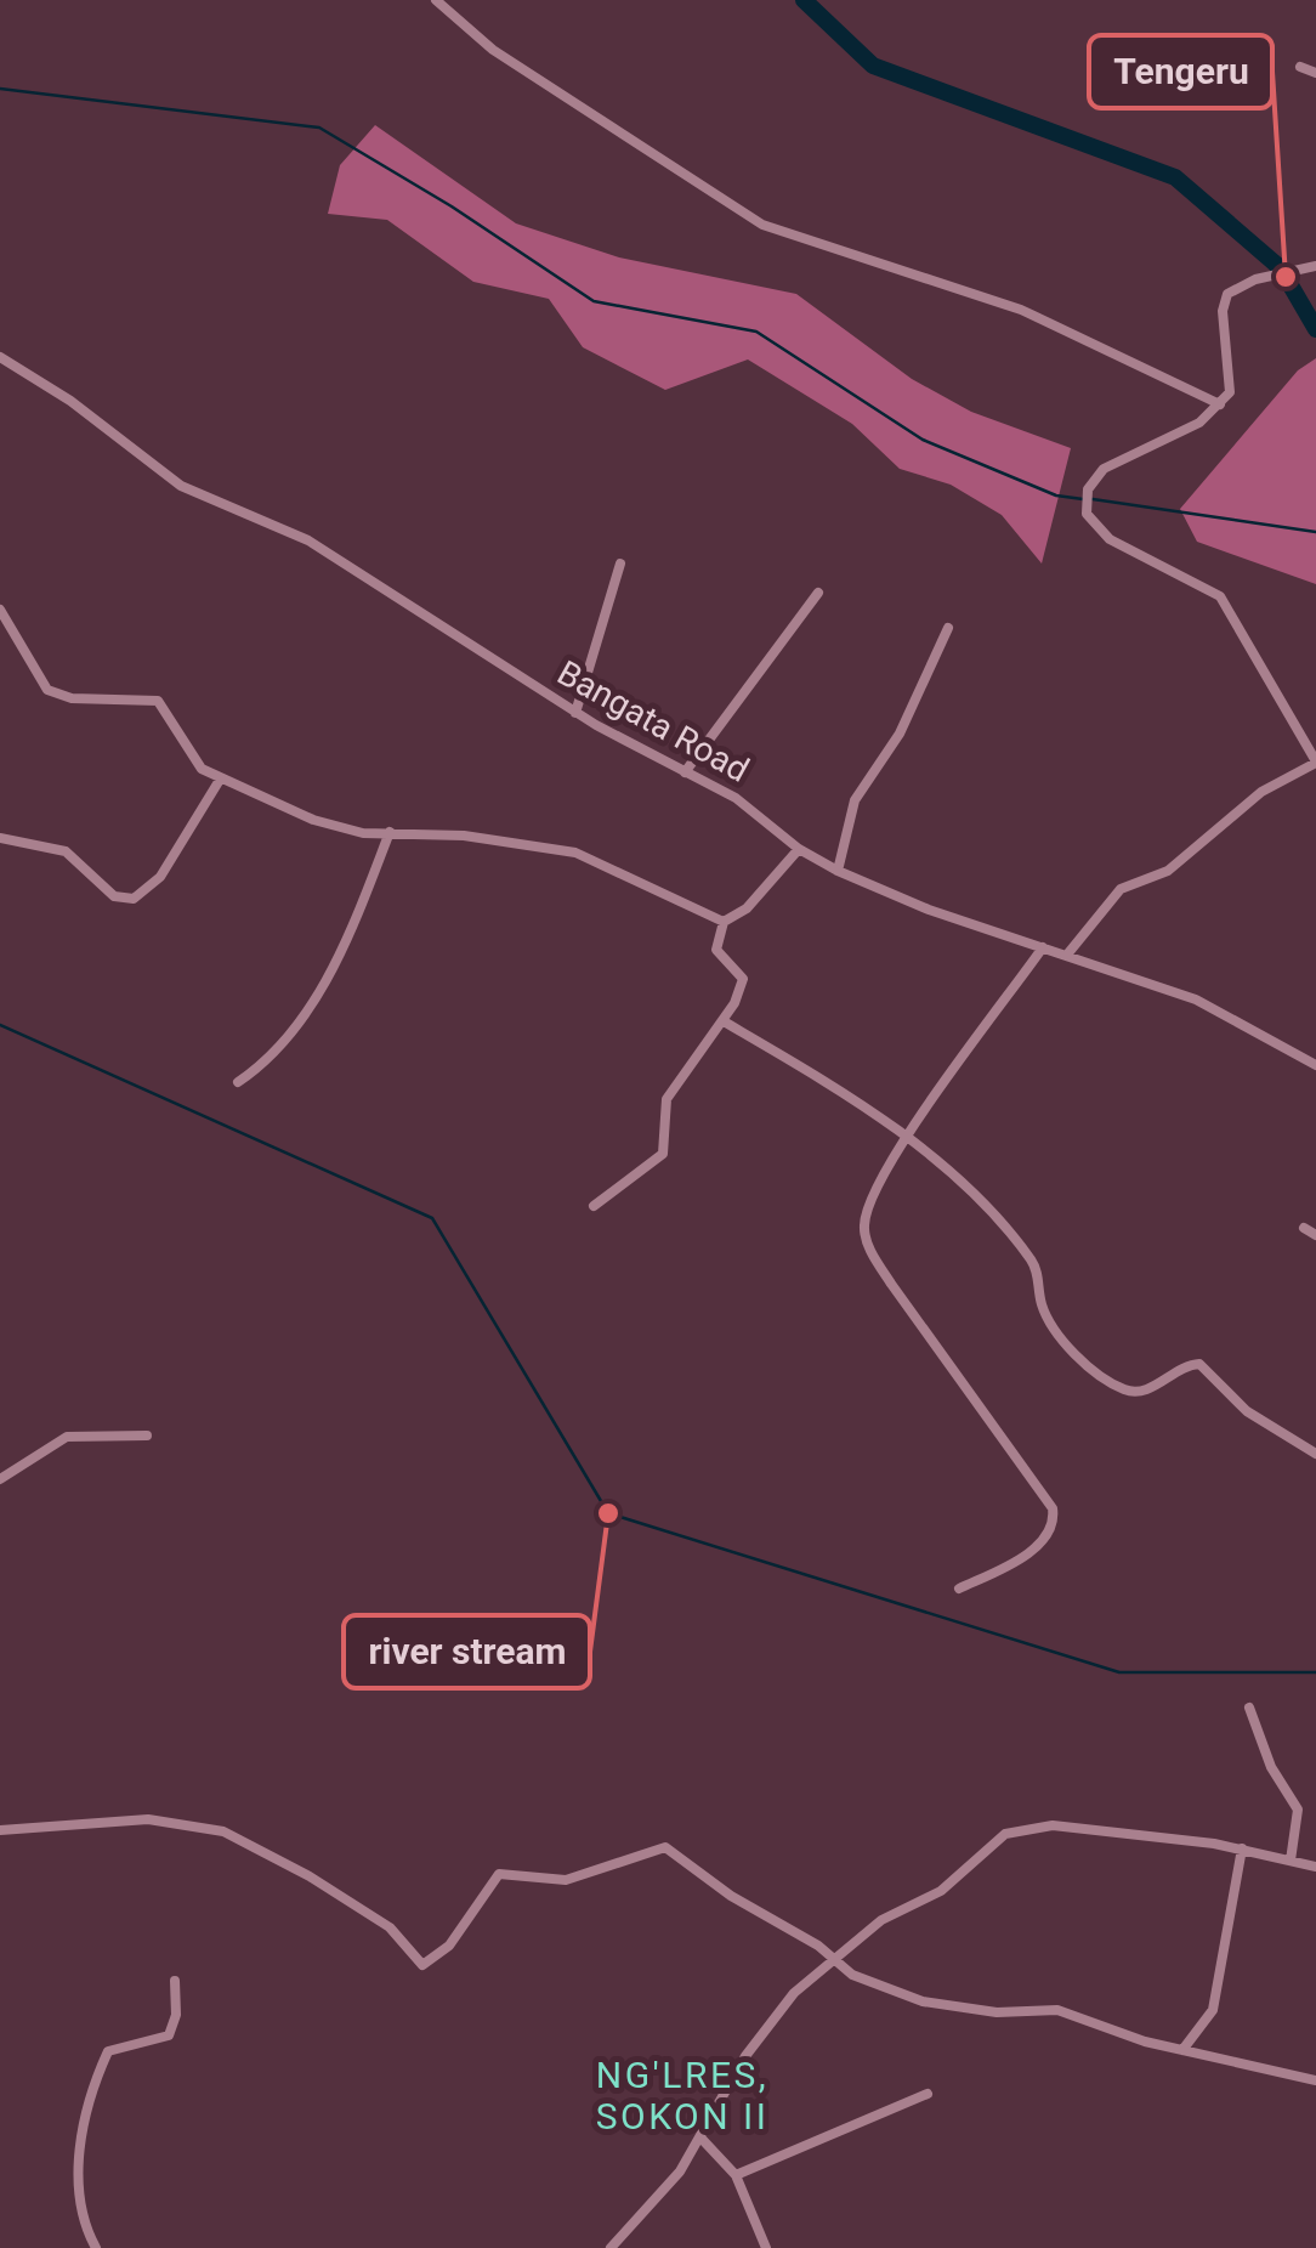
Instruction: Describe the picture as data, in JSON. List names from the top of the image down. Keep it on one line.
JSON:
{"streets":{"street":["Bangata Road"]},"districts":["NG'LRES, SOKON II"],"places":["Tengeru","river stream"]}
